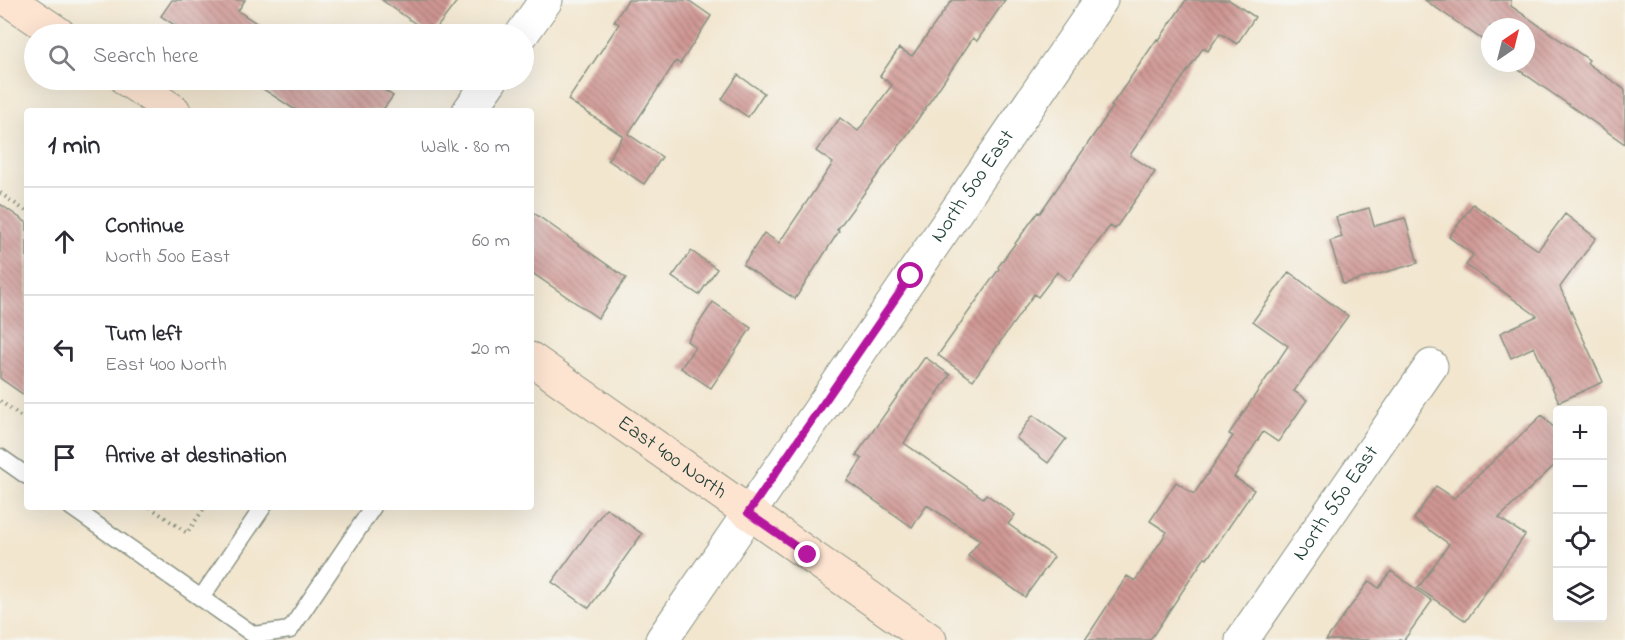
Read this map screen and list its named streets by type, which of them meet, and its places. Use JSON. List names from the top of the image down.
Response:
{
  "streets": {
    "main road": ["East 400 North"],
    "street": ["North 500 East", "North 550 East"]
  },
  "crossings": [
    ["North 500 East", "East 400 North"]
  ],
  "north": "top right",
  "page": {
    "search": "Search here",
    "heading": ["1 min", "Walk · 80 m"],
    "list": [
      ["Continue", "North 500 East", "60 m"],
      ["Turn left", "East 400 North", "20 m"],
      "Arrive at destination"
    ],
    "map_buttons": ["+", "−"]
  }
}
